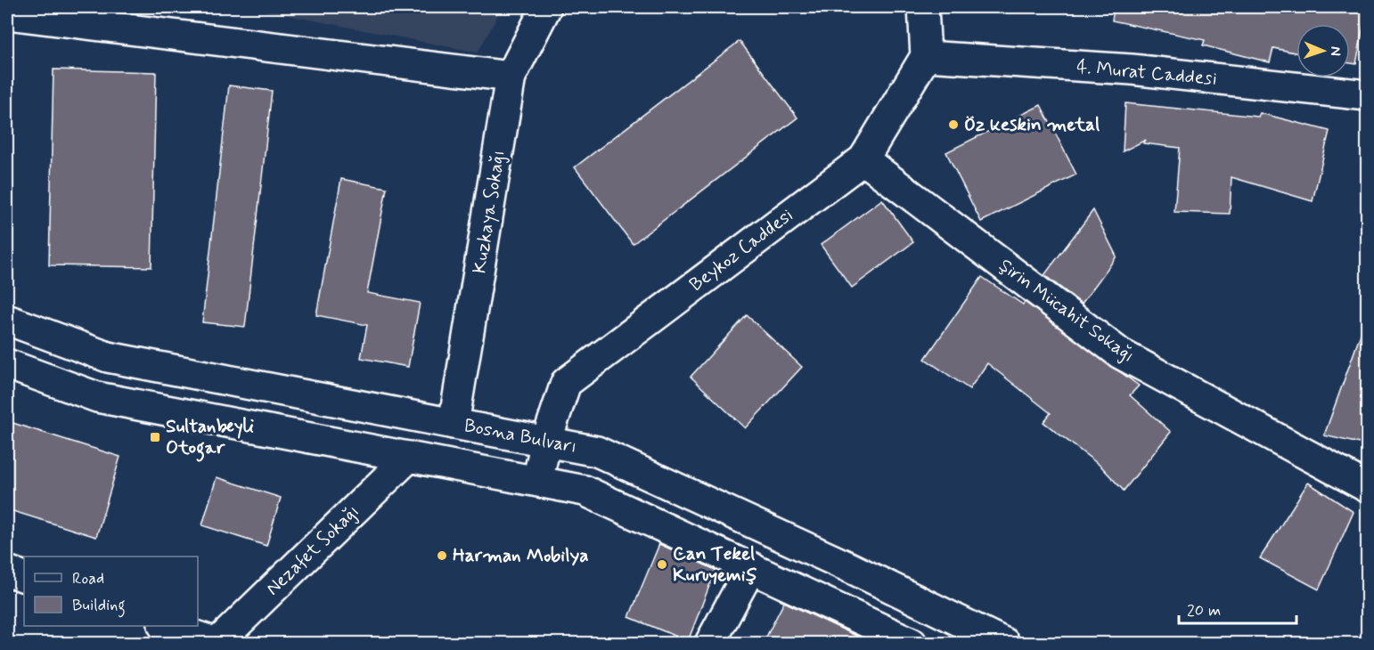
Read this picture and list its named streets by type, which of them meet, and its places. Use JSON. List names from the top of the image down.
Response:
{
  "streets": {
    "street": [
      "4. Murat Caddesi",
      "Kuzkaya Sokağı",
      "Beykoz Caddesi",
      "Şirin Mücahit Sokağı",
      "Bosna Bulvarı",
      "Nezafet Sokağı"
    ]
  },
  "crossings": [
    ["4. Murat Caddesi", "Beykoz Caddesi"],
    ["Kuzkaya Sokağı", "Bosna Bulvarı"],
    ["Beykoz Caddesi", "Şirin Mücahit Sokağı"],
    ["Beykoz Caddesi", "Bosna Bulvarı"]
  ],
  "places": {
    "other": ["Öz keskin metal", "Harman Mobilya", "Can Tekel Kuruyemiş"],
    "transit": ["Sultanbeyli Otogar"]
  },
  "legend": ["Road", "Building"],
  "scale_bar": "20 m",
  "north": "right"
}
